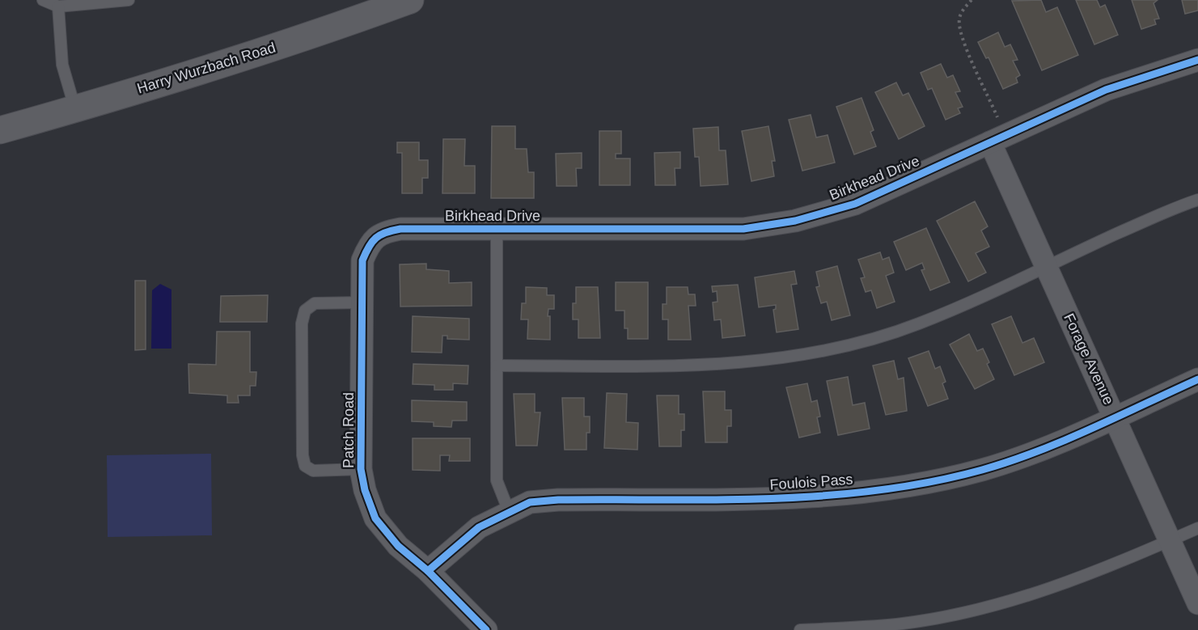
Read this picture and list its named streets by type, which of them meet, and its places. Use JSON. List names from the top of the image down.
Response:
{
  "streets": {
    "main road": ["Harry Wurzbach Road"],
    "street": [
      "Birkhead Drive",
      "Forage Avenue",
      "Patch Road",
      "Foulois Pass"
    ]
  },
  "crossings": [
    ["Birkhead Drive", "Forage Avenue"],
    ["Birkhead Drive", "Patch Road"],
    ["Forage Avenue", "Foulois Pass"],
    ["Patch Road", "Foulois Pass"]
  ]
}
